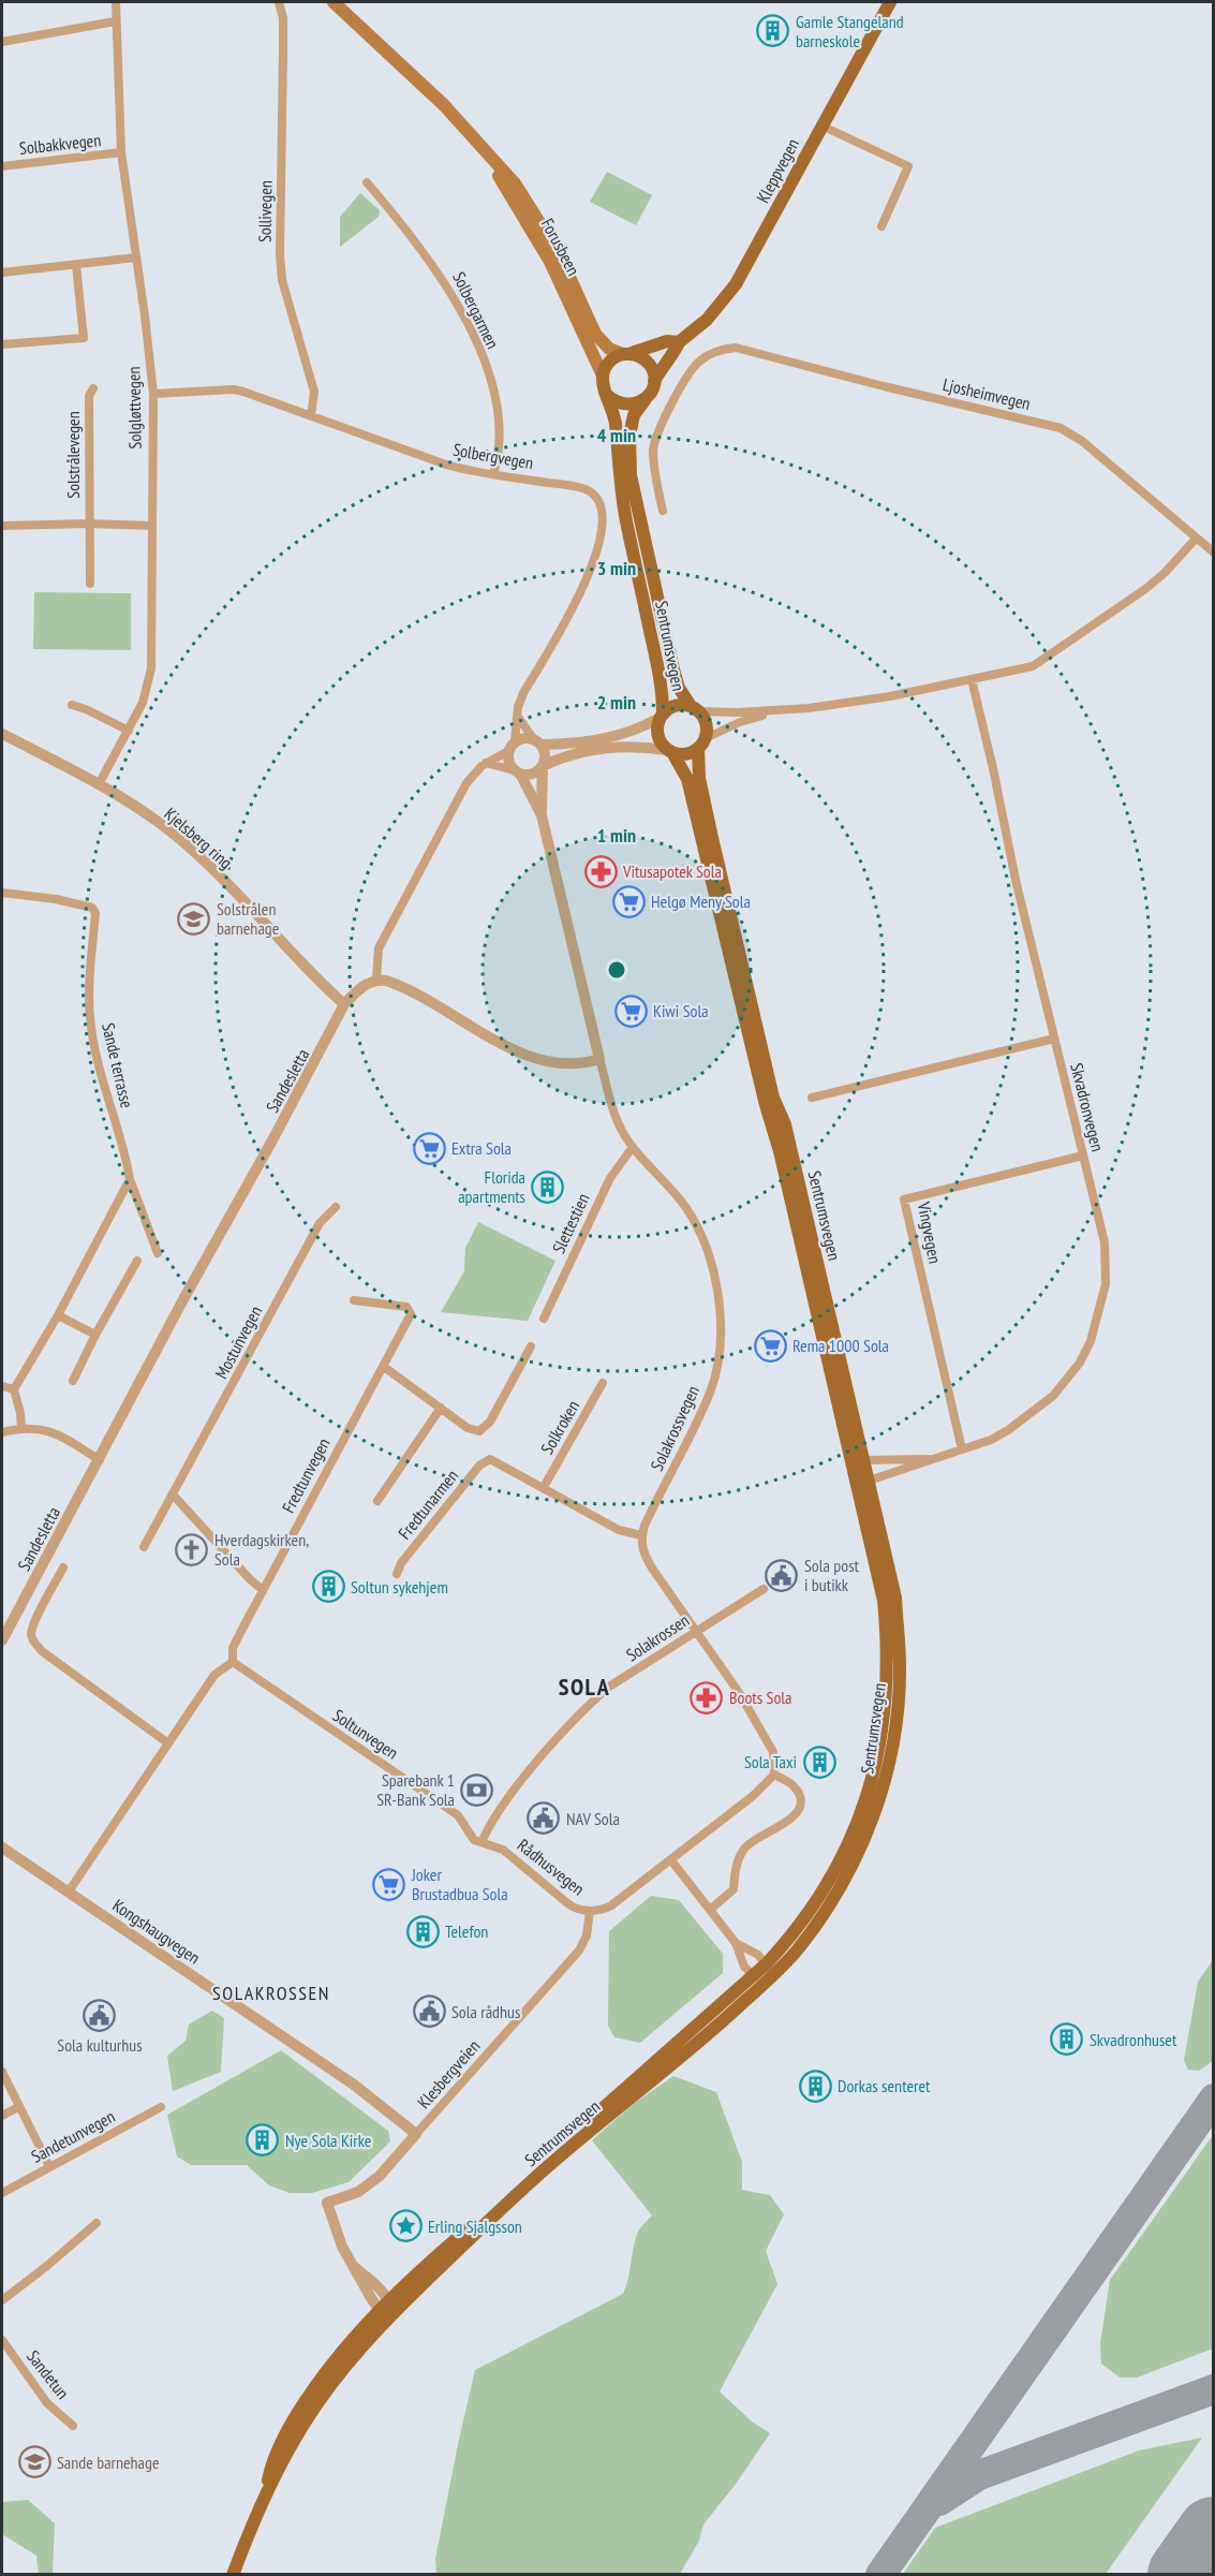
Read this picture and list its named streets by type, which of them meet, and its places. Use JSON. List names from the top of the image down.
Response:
{
  "streets": {
    "main road": ["Kleppvegen", "Forusbeen", "Sentrumsvegen"],
    "street": [
      "Solbakkvegen",
      "Sollivegen",
      "Solbergarmen",
      "Ljosheimvegen",
      "Solgløttvegen",
      "Solstrålevegen",
      "Solbergvegen",
      "Kjelsberg ring",
      "Sande terrasse",
      "Sandesletta",
      "Skvadronvegen",
      "Slettestien",
      "Vingvegen",
      "Mostunvegen",
      "Solkroken",
      "Solakrossvegen",
      "Fredtunvegen",
      "Fredtunarmen",
      "Solakrossen",
      "Soltunvegen",
      "Rådhusvegen",
      "Kongshaugvegen",
      "Klesbergveien",
      "Sandetunvegen",
      "Sandetun"
    ]
  },
  "crossings": [
    ["Solbakkvegen", "Solgløttvegen"],
    ["Kleppvegen", "Forusbeen"],
    ["Kleppvegen", "Sentrumsvegen"],
    ["Sollivegen", "Solbergvegen"],
    ["Forusbeen", "Sentrumsvegen"],
    ["Solbergarmen", "Solbergvegen"],
    ["Solgløttvegen", "Solstrålevegen"],
    ["Solgløttvegen", "Solbergvegen"],
    ["Solgløttvegen", "Kjelsberg ring"],
    ["Sentrumsvegen", "Skvadronvegen"],
    ["Sentrumsvegen", "Klesbergveien"],
    ["Kjelsberg ring", "Sandesletta"],
    ["Skvadronvegen", "Vingvegen"],
    ["Slettestien", "Solakrossvegen"],
    ["Solkroken", "Fredtunarmen"],
    ["Fredtunvegen", "Soltunvegen"],
    ["Solakrossen", "Soltunvegen"],
    ["Solakrossen", "Rådhusvegen"],
    ["Soltunvegen", "Rådhusvegen"],
    ["Rådhusvegen", "Klesbergveien"],
    ["Kongshaugvegen", "Klesbergveien"]
  ],
  "districts": ["SOLA", "SOLAKROSSEN"],
  "places": {
    "building": [
      "Gamle Stangeland barneskole",
      "Florida apartments",
      "Soltun sykehjem",
      "Sola Taxi",
      "Telefon",
      "Skvadronhuset",
      "Dorkas senteret",
      "Nye Sola Kirke"
    ],
    "pharmacy": ["Vitusapotek Sola", "Boots Sola"],
    "supermarket": [
      "Helgø Meny Sola",
      "Kiwi Sola",
      "Extra Sola",
      "Rema 1000 Sola",
      "Joker Brustadbua Sola"
    ],
    "school or university": ["Solstrålen barnehage", "Sande barnehage"],
    "church": ["Hverdagskirken, Sola"],
    "public building": [
      "Sola post i butikk",
      "NAV Sola",
      "Sola rådhus",
      "Sola kulturhus"
    ],
    "bank": ["Sparebank 1 SR-Bank Sola"],
    "place": ["Erling Sjalgsson"]
  },
  "rings": [
    "4 min",
    "3 min",
    "2 min",
    "1 min"
  ]
}
